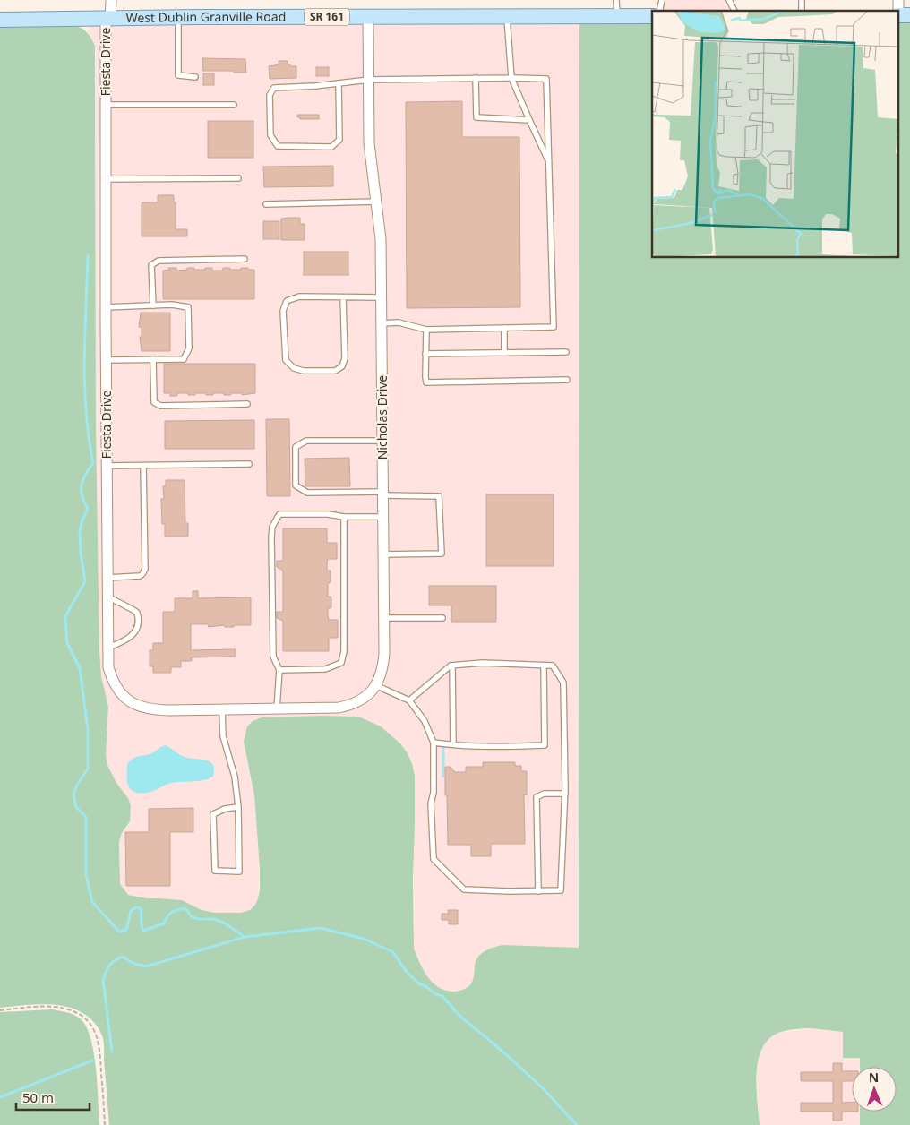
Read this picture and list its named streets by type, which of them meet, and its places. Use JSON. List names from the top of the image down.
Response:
{
  "streets": {
    "main road": ["SR 161", "West Dublin Granville Road"],
    "street": ["Fiesta Drive", "Nicholas Drive"]
  },
  "crossings": [
    ["West Dublin Granville Road", "Fiesta Drive"],
    ["West Dublin Granville Road", "Nicholas Drive"],
    ["Fiesta Drive", "Nicholas Drive"]
  ],
  "scale_bar": "50 m",
  "north": "top"
}
